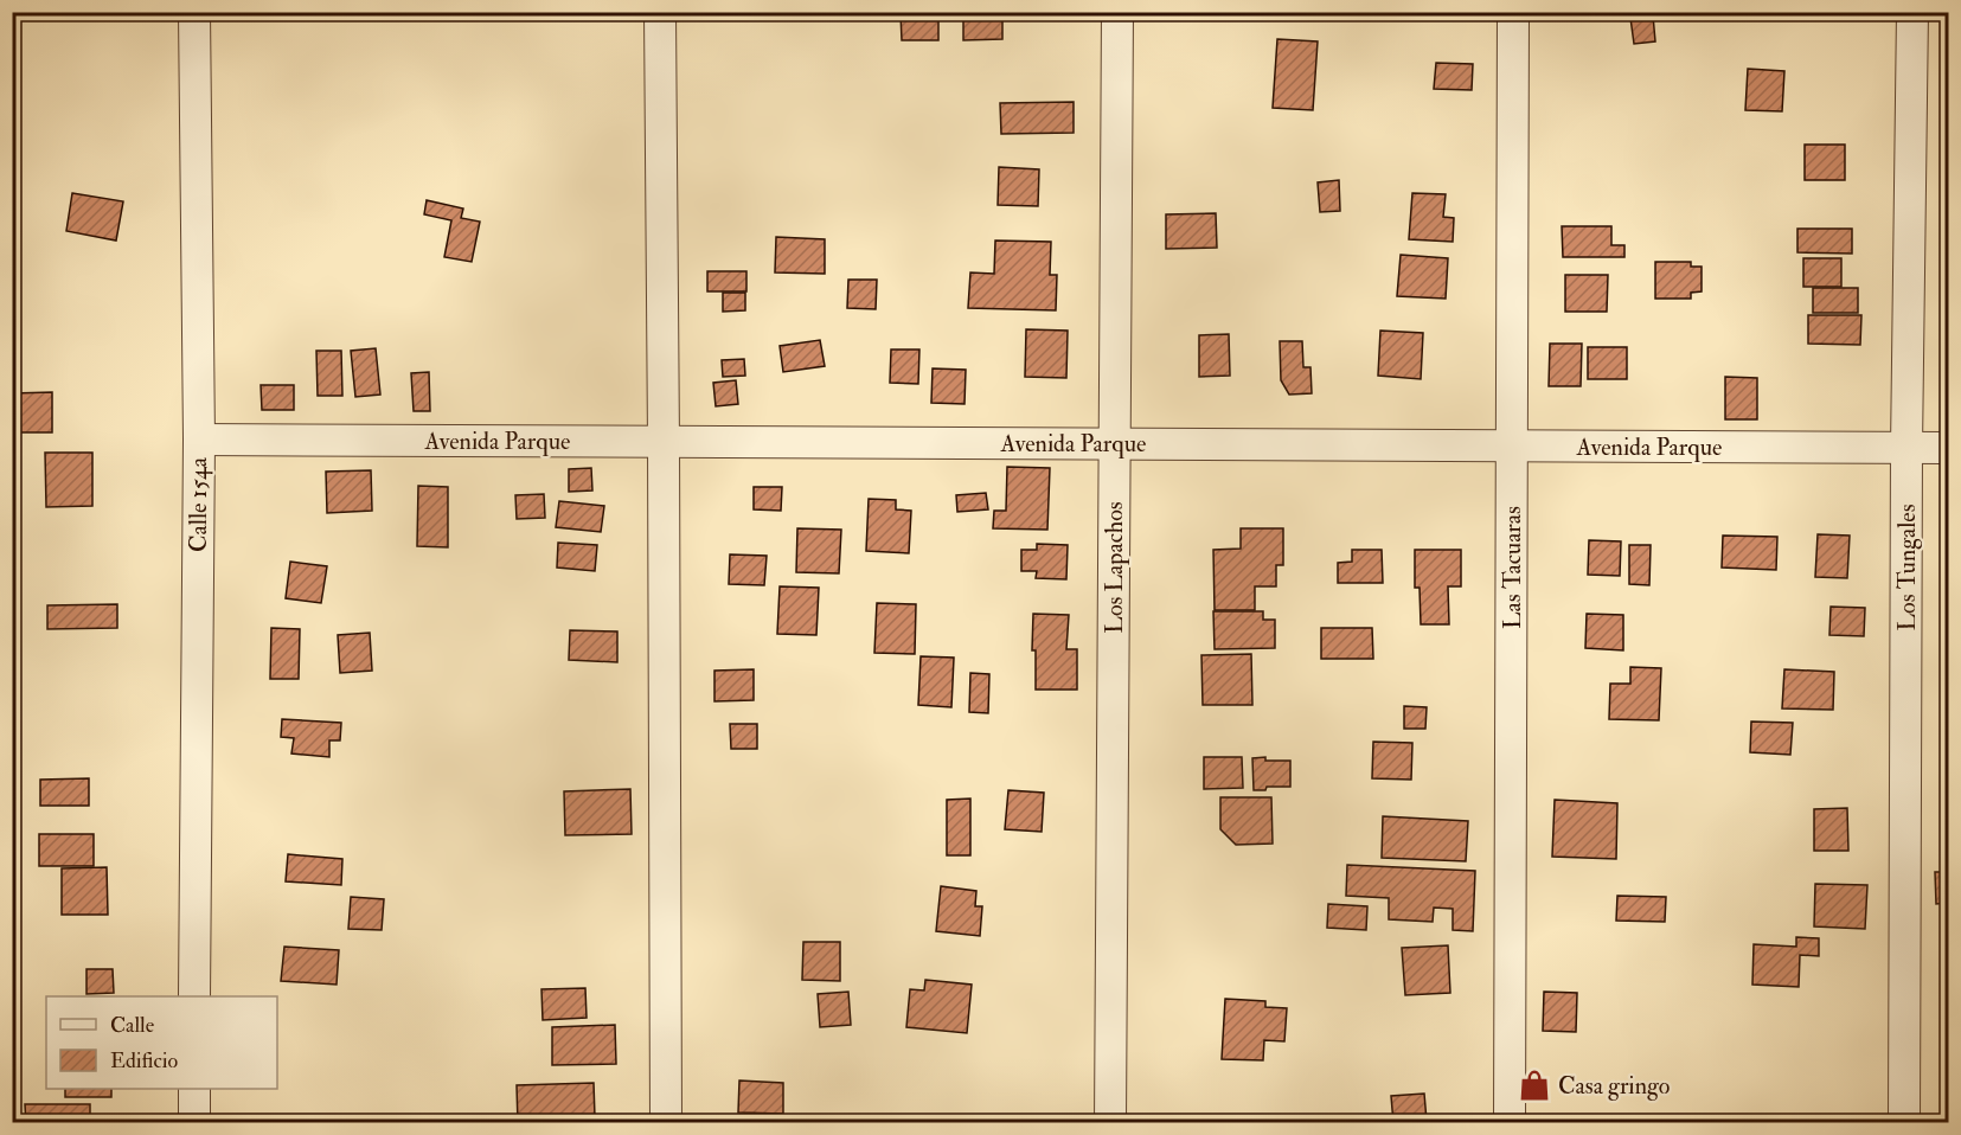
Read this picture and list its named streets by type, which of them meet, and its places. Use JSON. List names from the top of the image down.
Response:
{
  "streets": {
    "street": [
      "Avenida Parque",
      "Calle 154a",
      "Los Lapachos",
      "Las Tacuaras",
      "Los Tungales"
    ]
  },
  "crossings": [
    ["Avenida Parque", "Calle 154a"],
    ["Avenida Parque", "Los Lapachos"],
    ["Avenida Parque", "Las Tacuaras"],
    ["Avenida Parque", "Los Tungales"]
  ],
  "places": {
    "shop": ["Casa gringo"]
  },
  "legend": ["Calle", "Edificio"]
}
